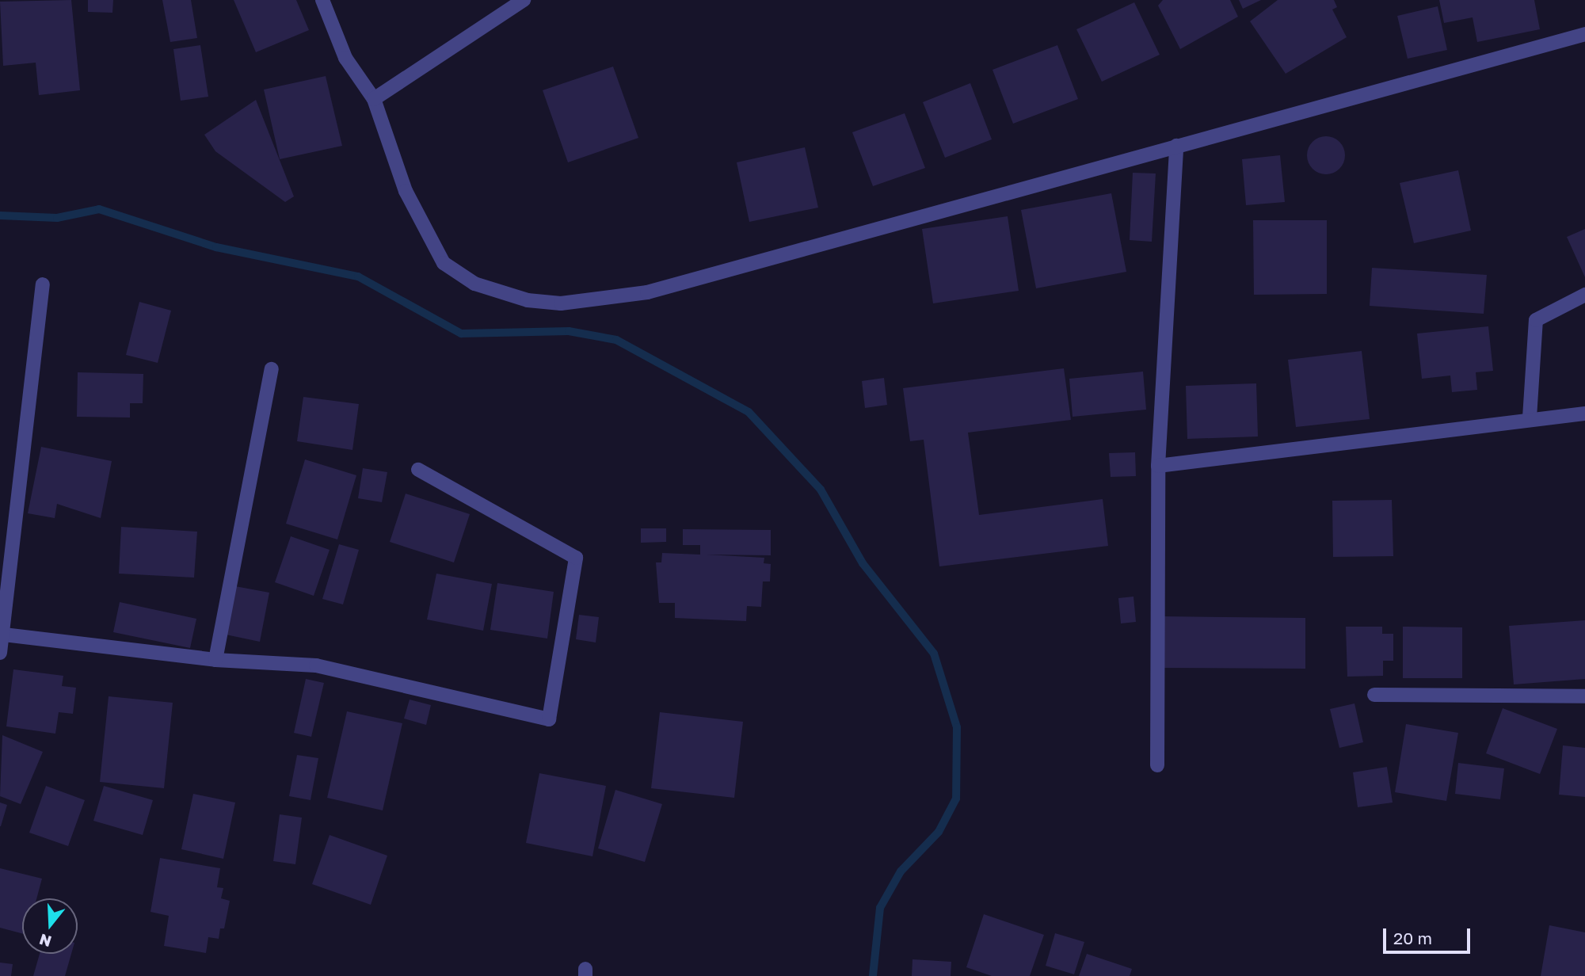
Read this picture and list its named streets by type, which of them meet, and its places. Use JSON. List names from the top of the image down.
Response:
{
  "scale_bar": "20 m",
  "north": "bottom"
}
